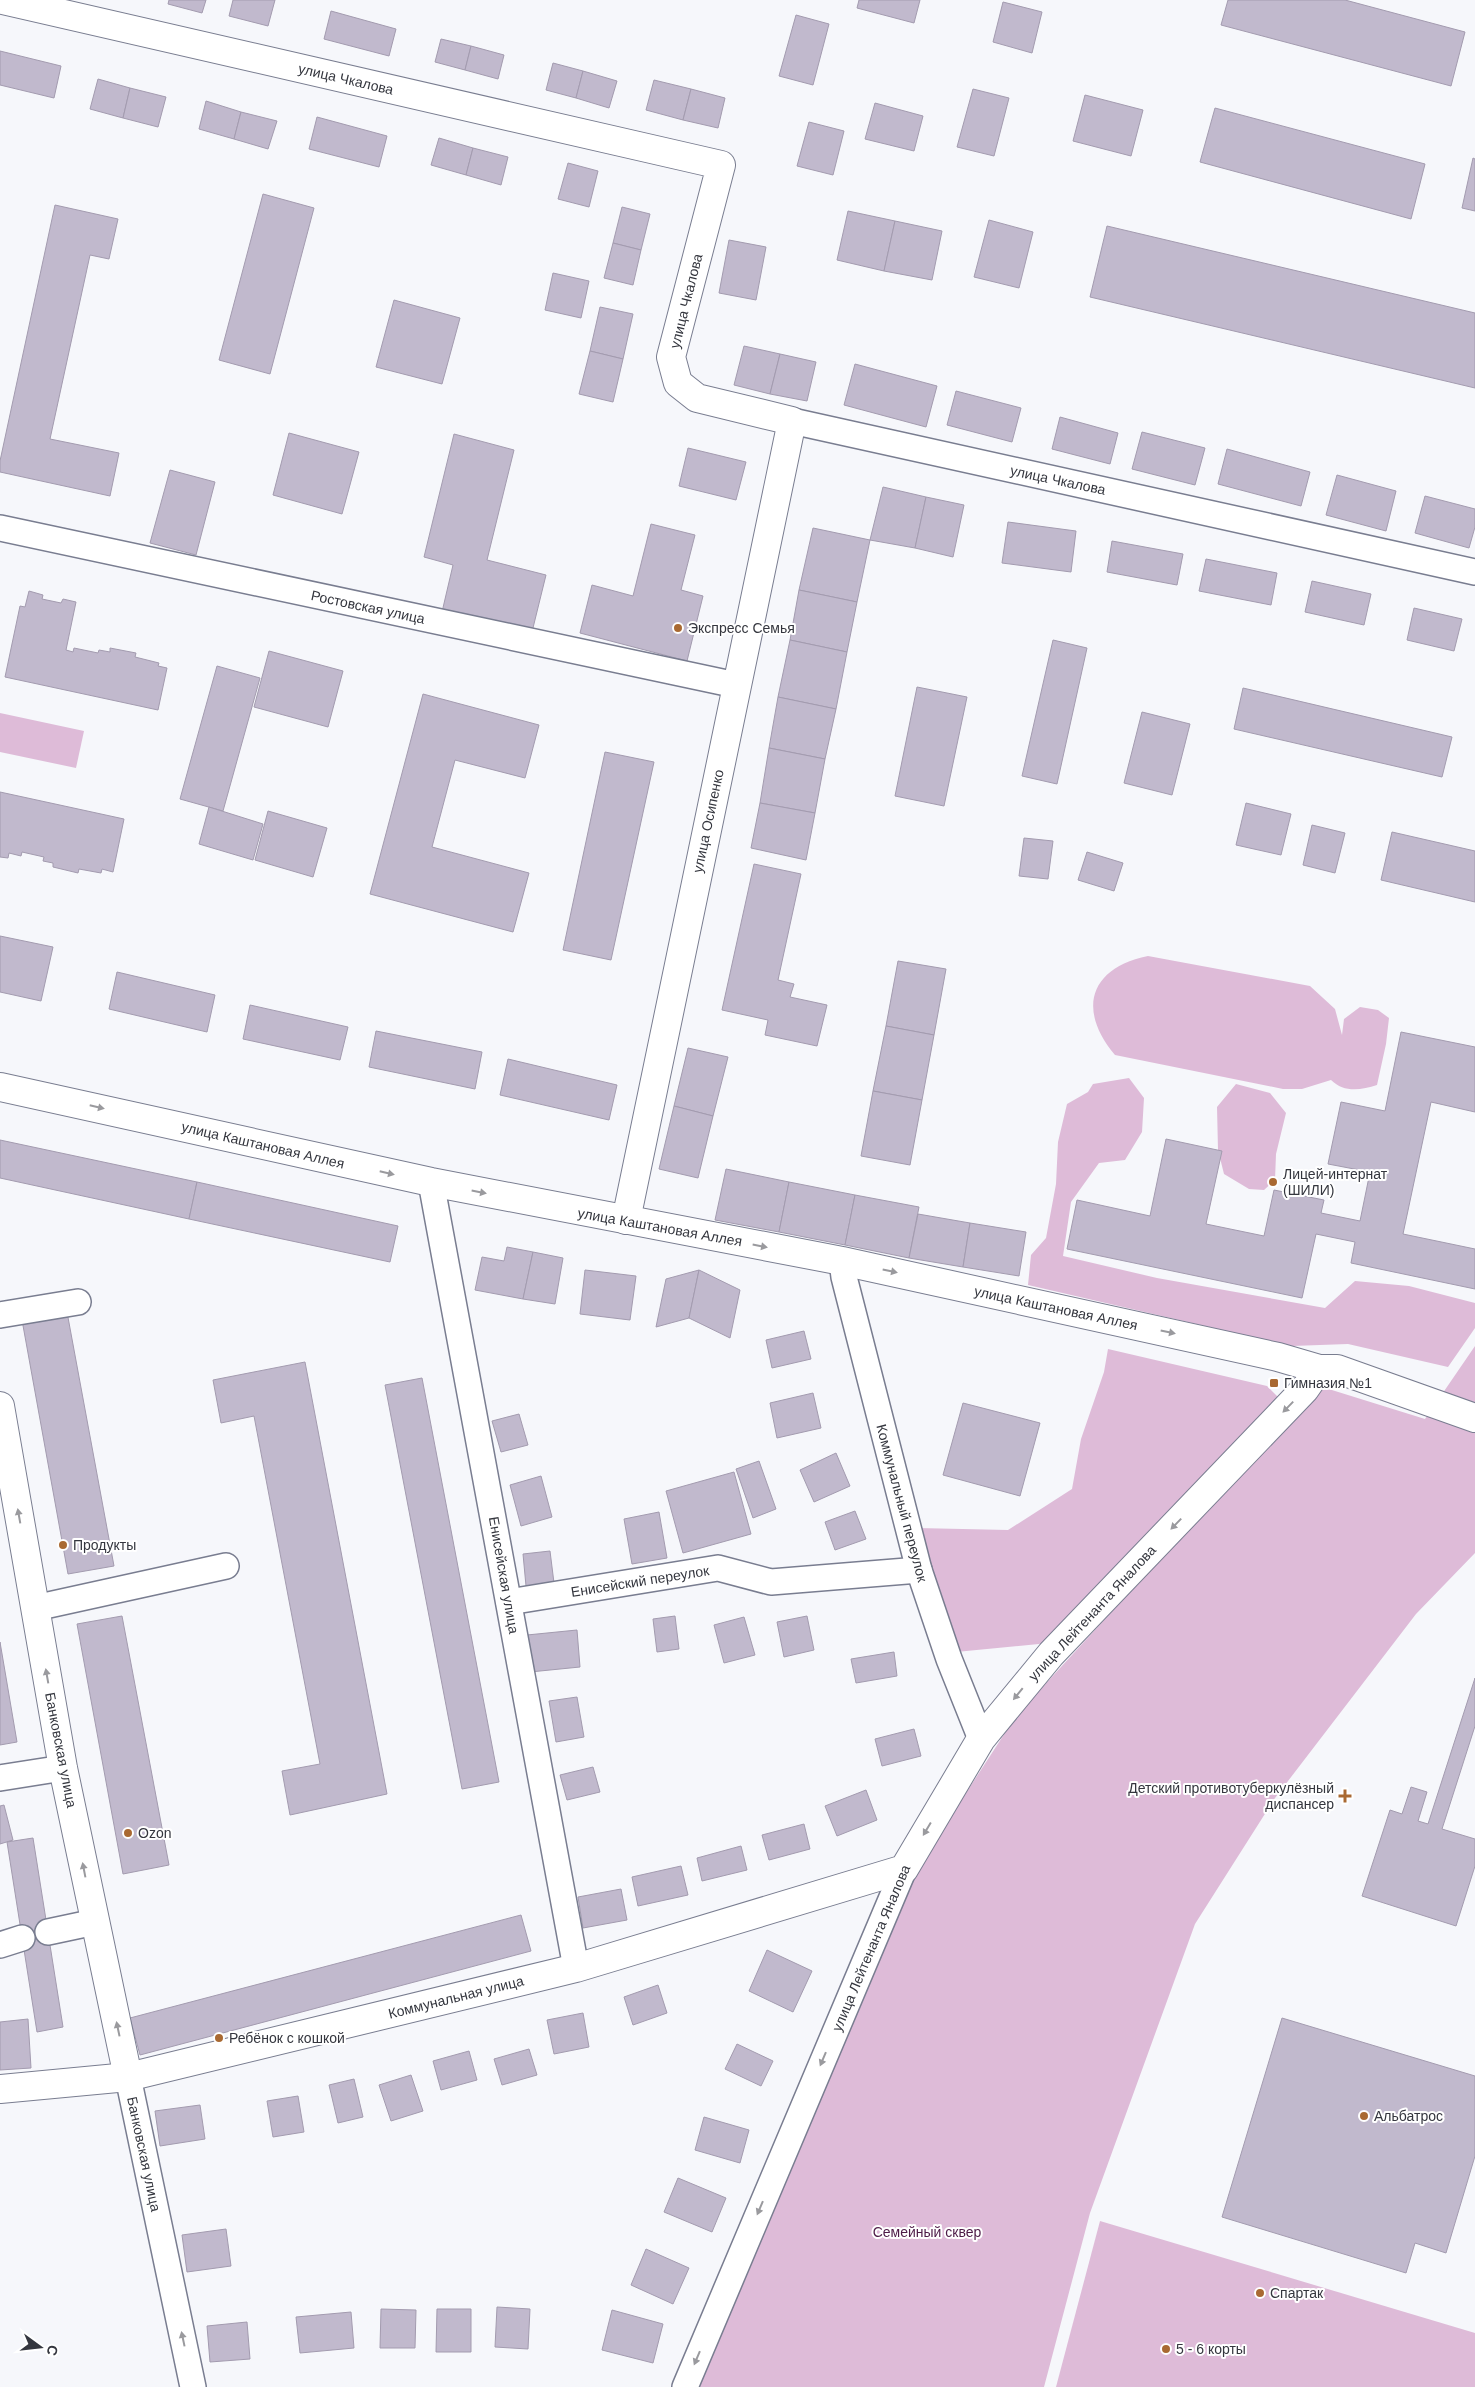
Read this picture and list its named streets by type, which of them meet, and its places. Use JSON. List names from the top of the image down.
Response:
{
  "streets": {
    "street": [
      "улица Чкалова",
      "Ростовская улица",
      "улица Осипенко",
      "улица Каштановая Аллея",
      "Коммунальный переулок",
      "Енисейская улица",
      "Енисейский переулок",
      "улица Лейтенанта Яналова",
      "Банковская улица",
      "Коммунальная улица"
    ]
  },
  "crossings": [
    ["улица Чкалова", "улица Осипенко"],
    ["Ростовская улица", "улица Осипенко"],
    ["улица Осипенко", "улица Каштановая Аллея"],
    ["улица Каштановая Аллея", "Коммунальный переулок"],
    ["улица Каштановая Аллея", "Енисейская улица"],
    ["улица Каштановая Аллея", "улица Лейтенанта Яналова"],
    ["Коммунальный переулок", "Енисейский переулок"],
    ["Коммунальный переулок", "улица Лейтенанта Яналова"],
    ["Енисейская улица", "Енисейский переулок"],
    ["Енисейская улица", "Коммунальная улица"],
    ["улица Лейтенанта Яналова", "Коммунальная улица"],
    ["Банковская улица", "Коммунальная улица"]
  ],
  "one_way": ["улица Каштановая Аллея", "улица Лейтенанта Яналова", "Банковская улица"],
  "parks": ["Семейный сквер"],
  "places": {
    "other": [
      "Экспресс Семья",
      "Лицей-интернат (ШИЛИ)",
      "Продукты",
      "Ozon",
      "Ребёнок с кошкой",
      "Альбатрос",
      "Спартак",
      "5 - 6 корты"
    ],
    "transit": ["Гимназия №1"],
    "health": ["Детский противотуберкулёзный диспансер"]
  },
  "north": "right"
}
